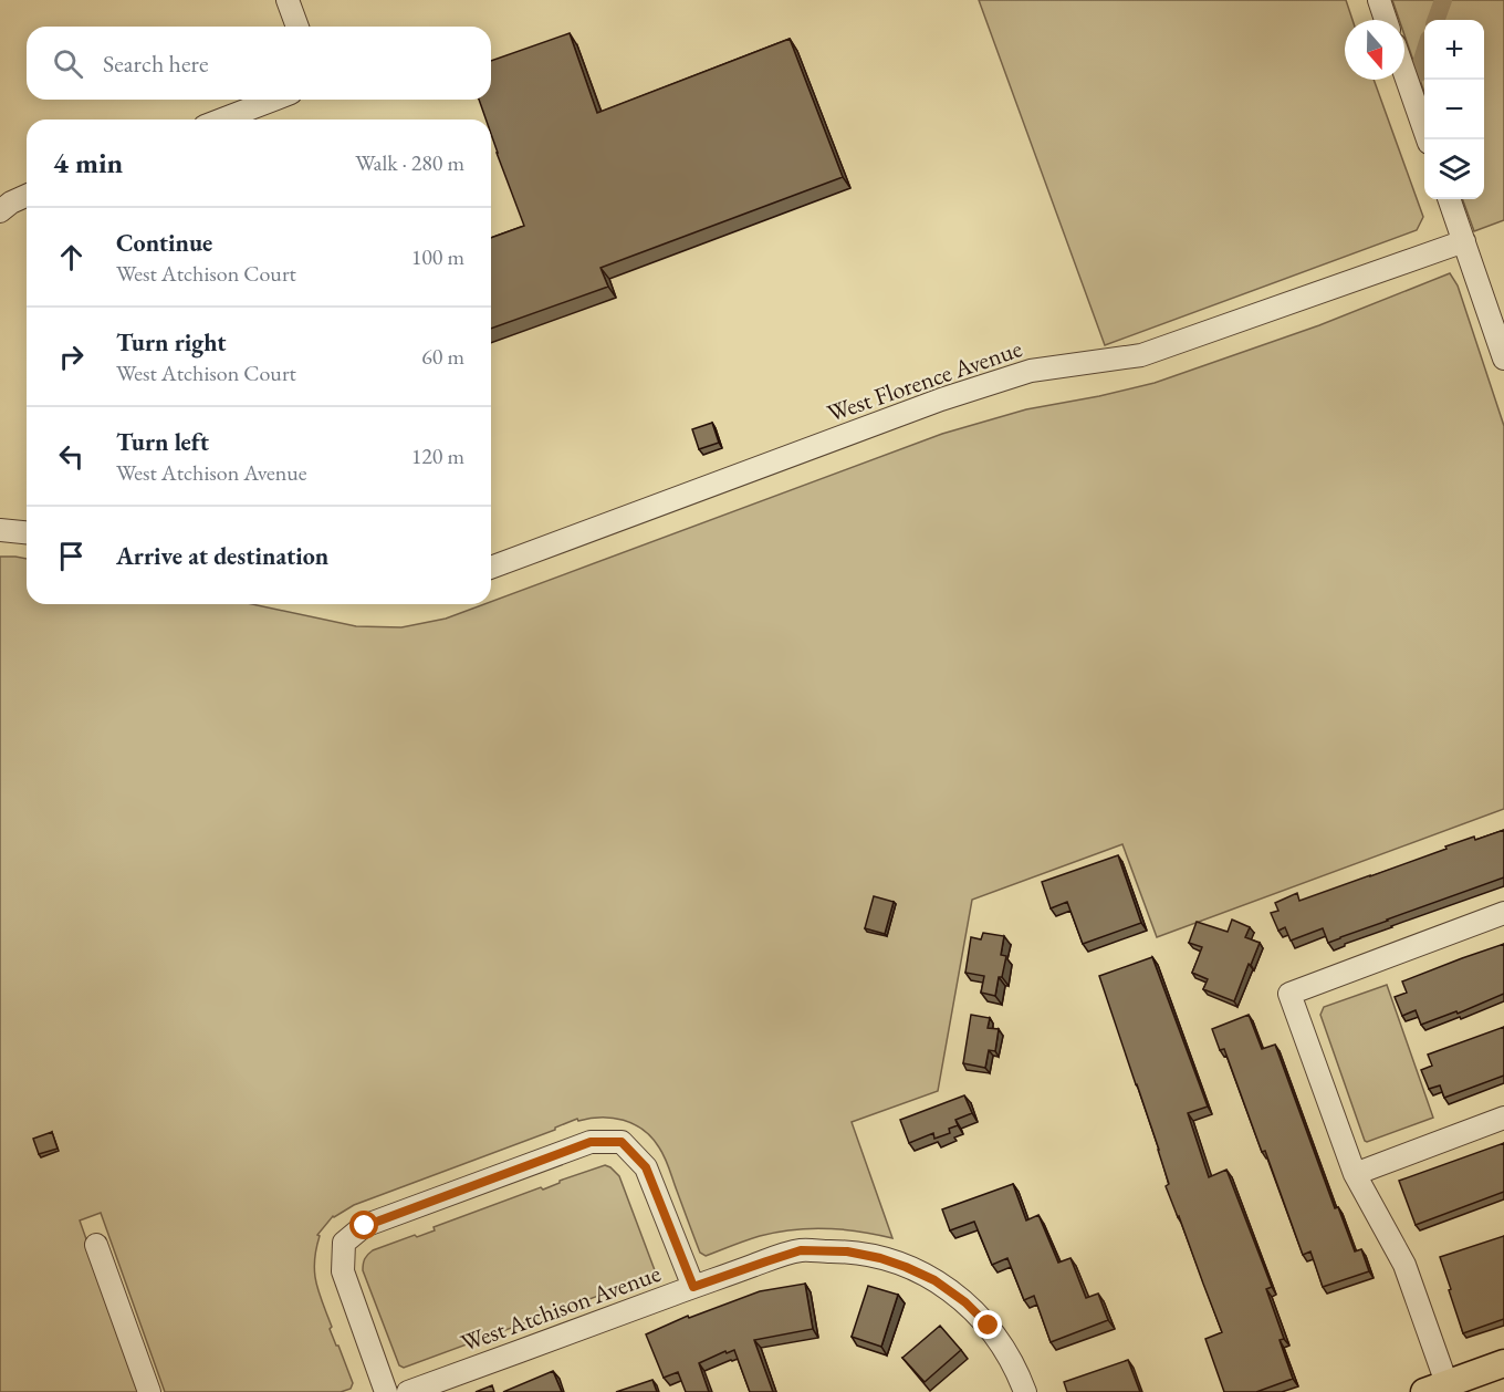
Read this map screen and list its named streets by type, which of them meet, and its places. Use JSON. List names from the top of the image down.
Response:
{
  "streets": {
    "street": ["West Florence Avenue", "West Atchison Avenue"]
  },
  "north": "bottom",
  "page": {
    "map_buttons": ["+", "−"],
    "search": "Search here",
    "heading": ["4 min", "Walk · 280 m"],
    "list": [
      ["Continue", "West Atchison Court", "100 m"],
      ["Turn right", "West Atchison Court", "60 m"],
      ["Turn left", "West Atchison Avenue", "120 m"],
      "Arrive at destination"
    ]
  }
}
